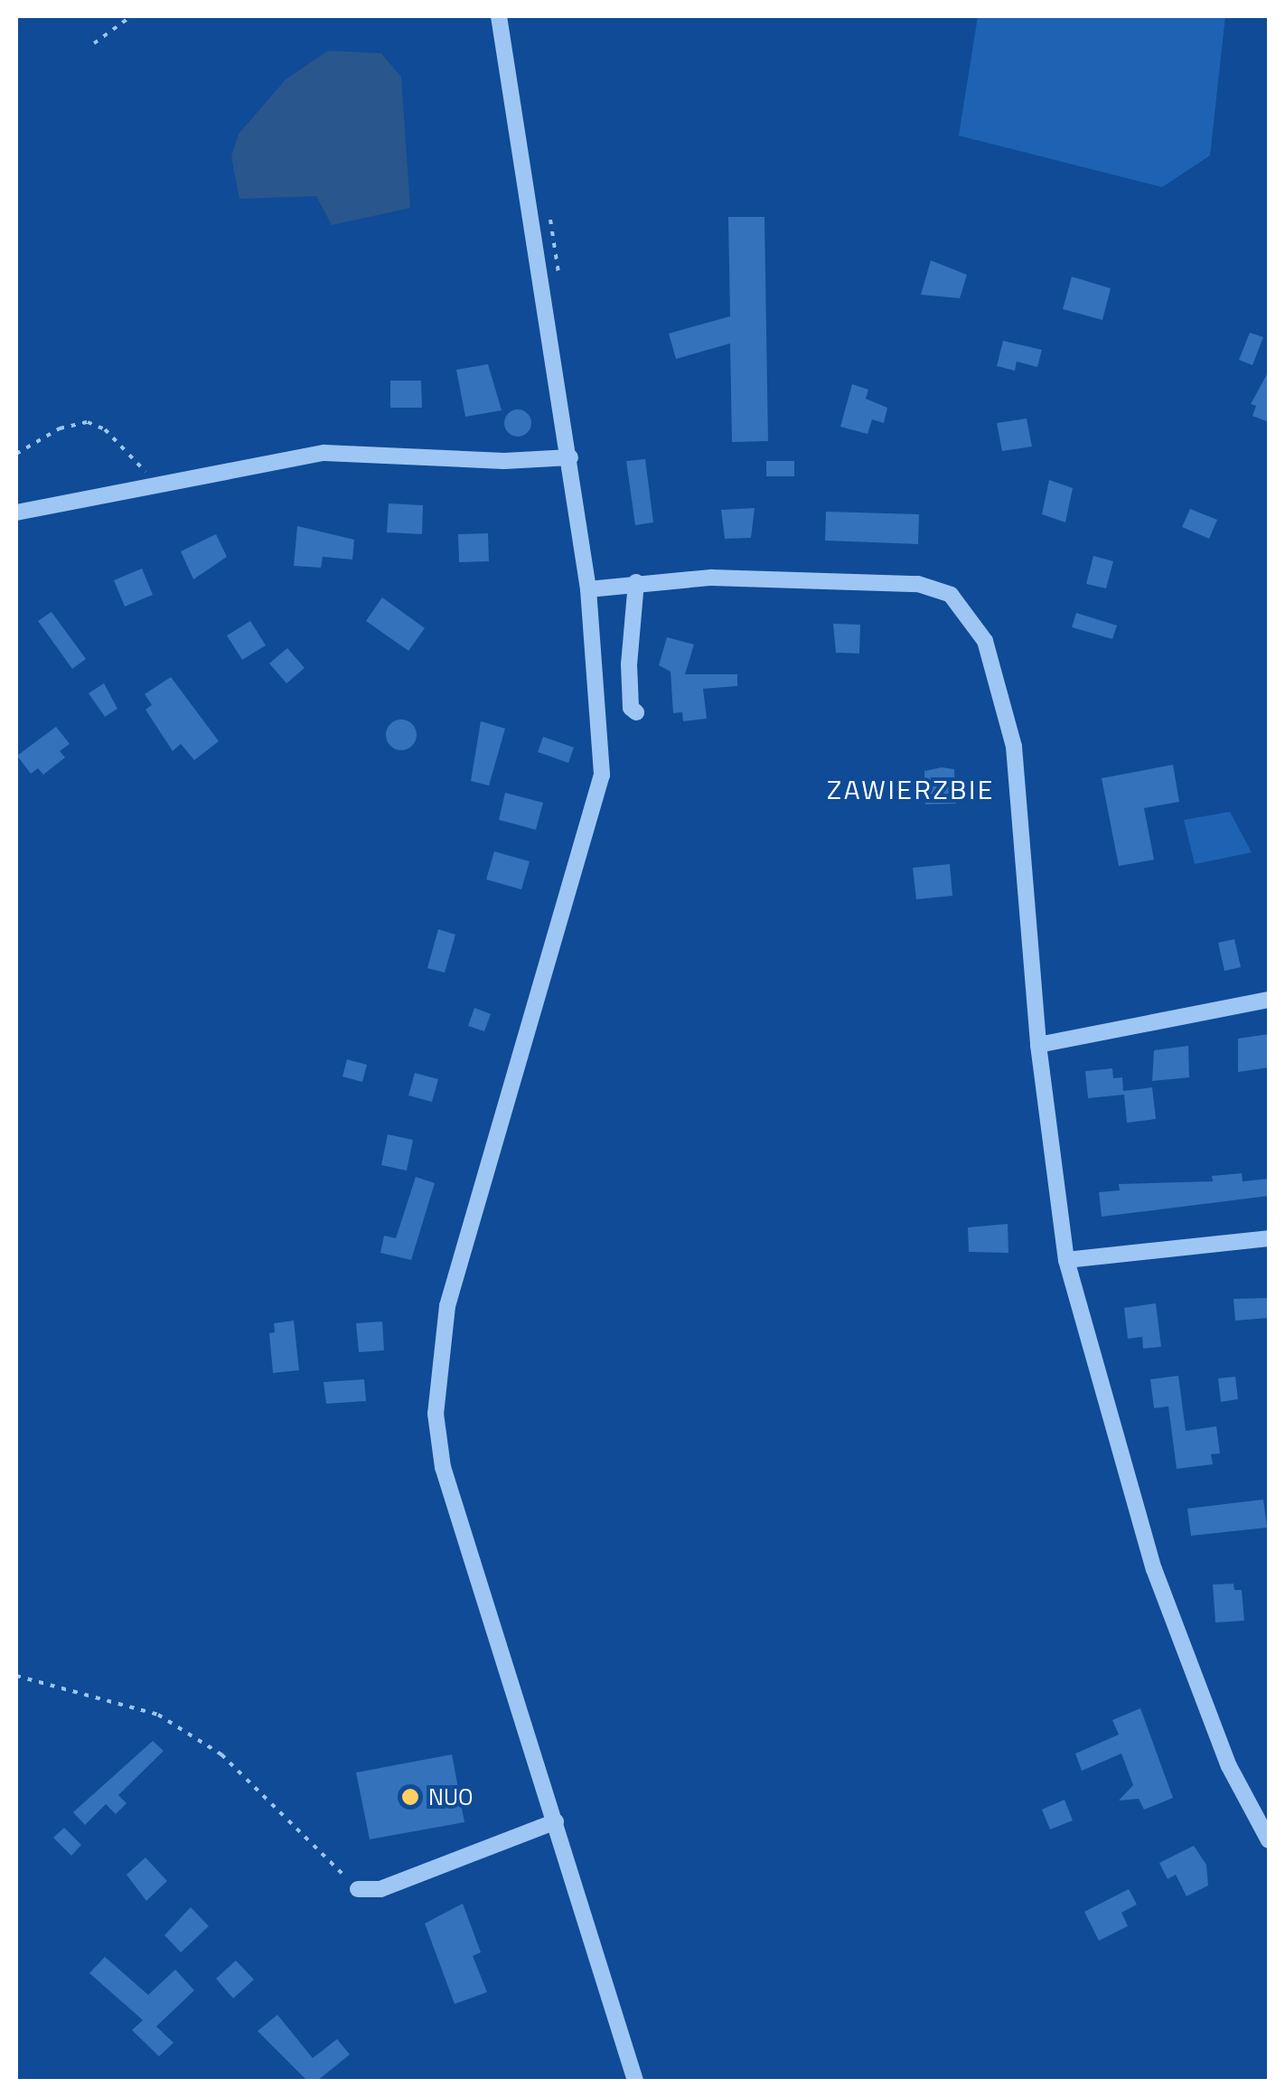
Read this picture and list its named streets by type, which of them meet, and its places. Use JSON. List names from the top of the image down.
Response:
{
  "districts": ["ZAWIERZBIE"],
  "places": ["NUO"]
}
